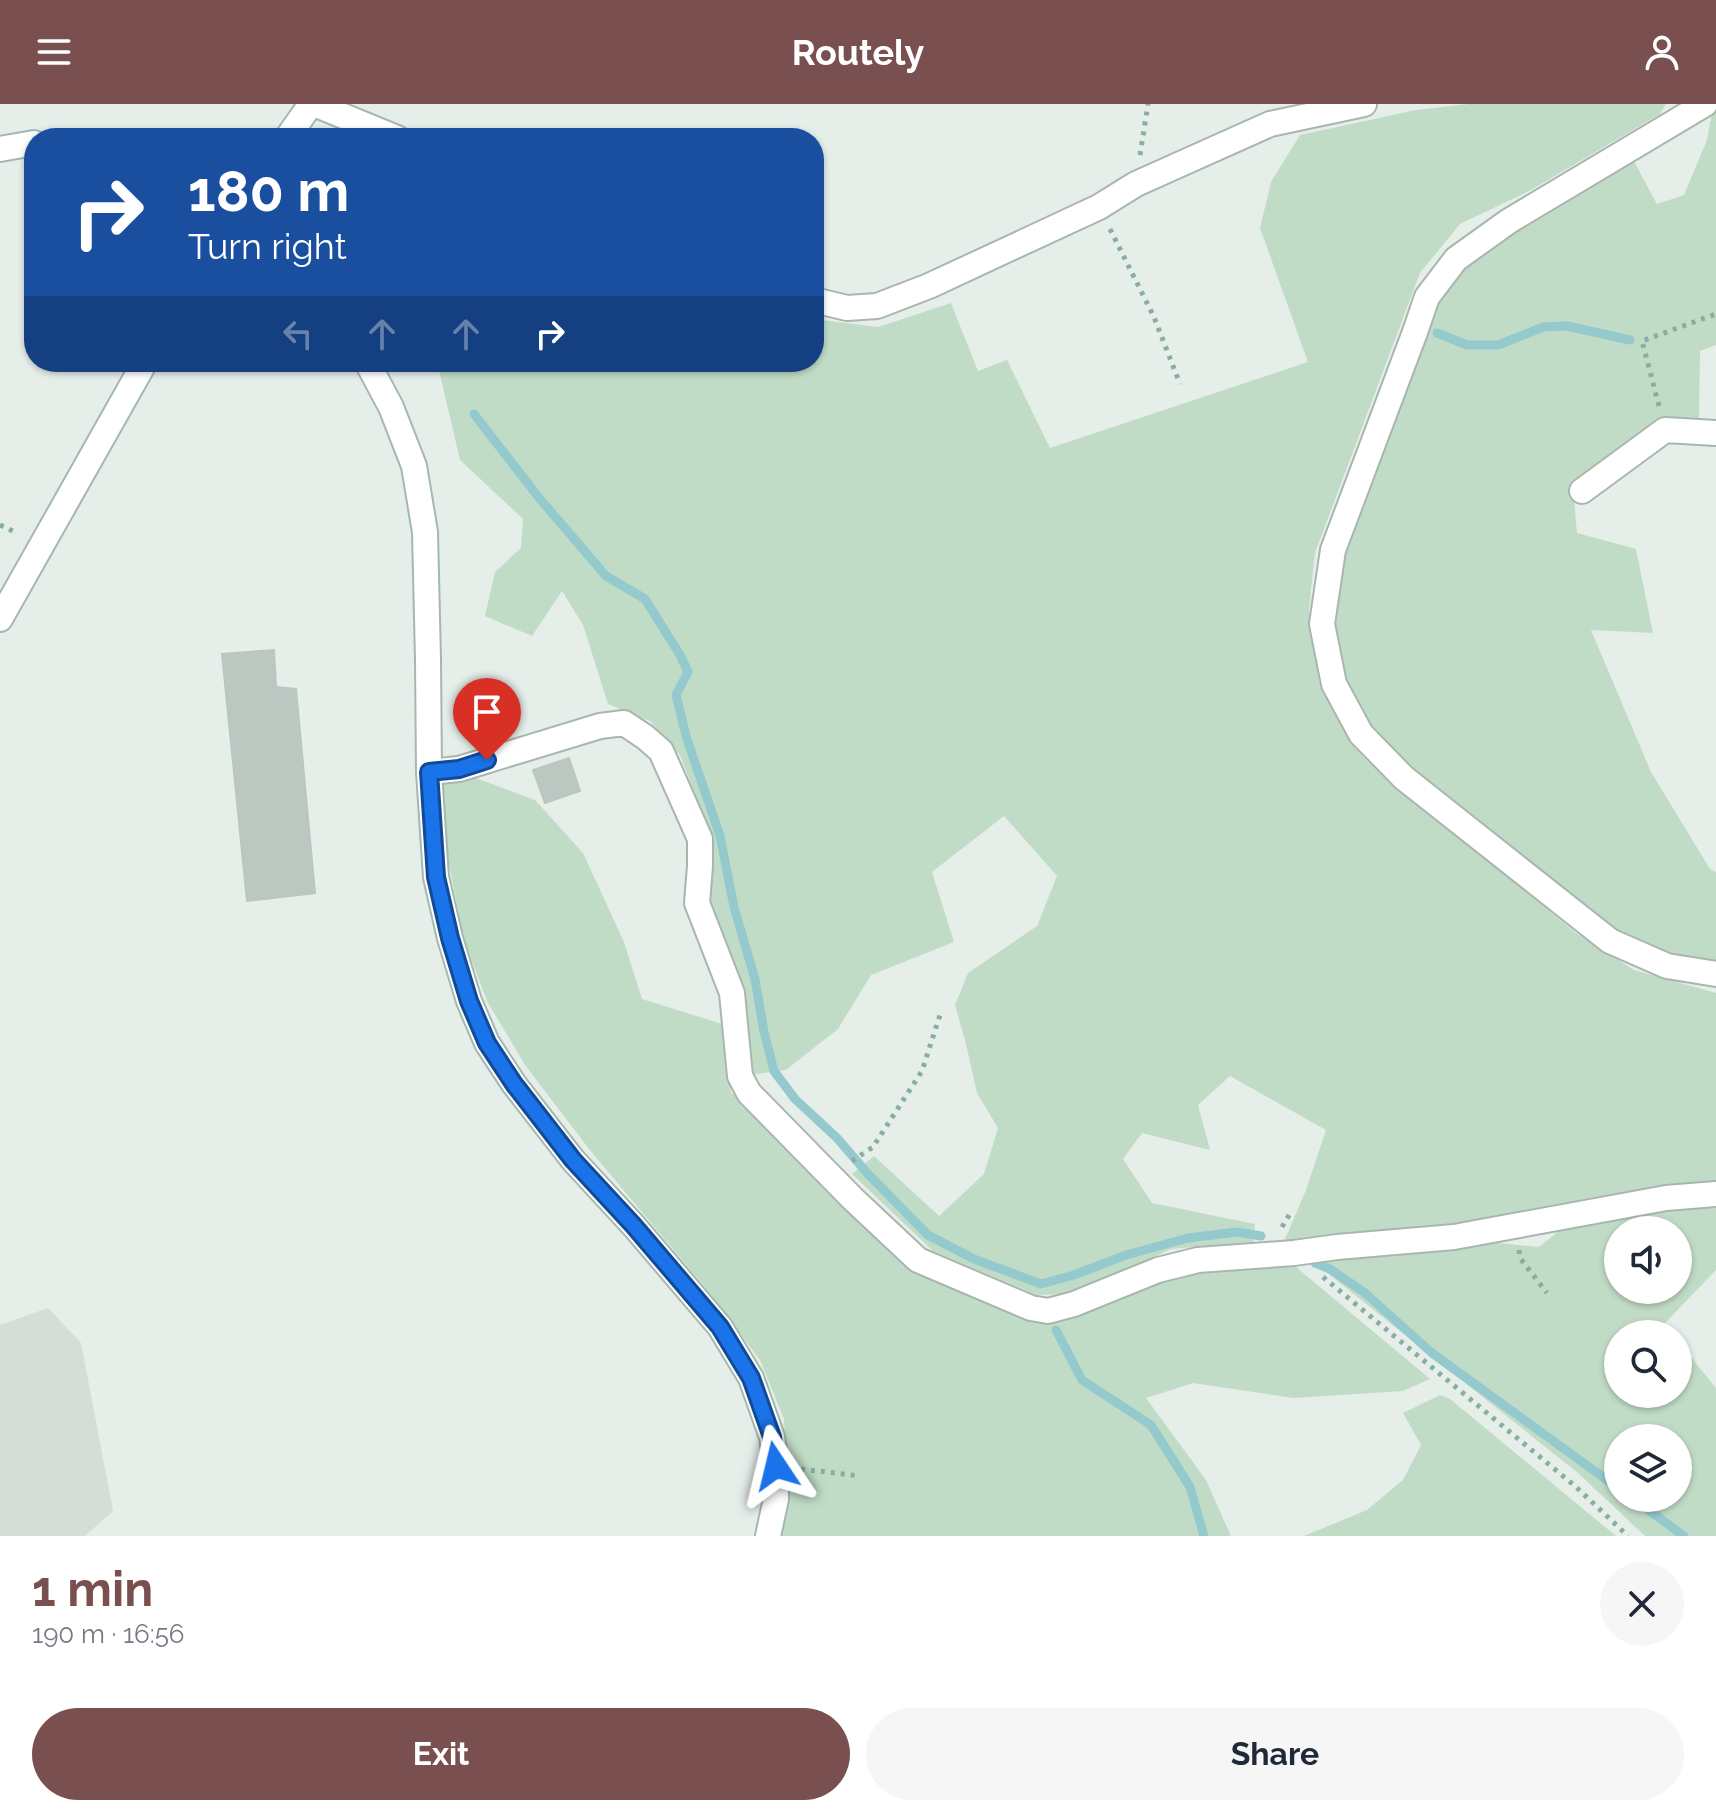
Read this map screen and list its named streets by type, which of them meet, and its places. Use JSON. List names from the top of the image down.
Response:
{
  "page": {
    "header": "Routely",
    "turn": ["180 m", "Turn right"],
    "heading": ["1 min", "190 m · 16:56"],
    "buttons": ["Exit", "Share"]
  }
}
